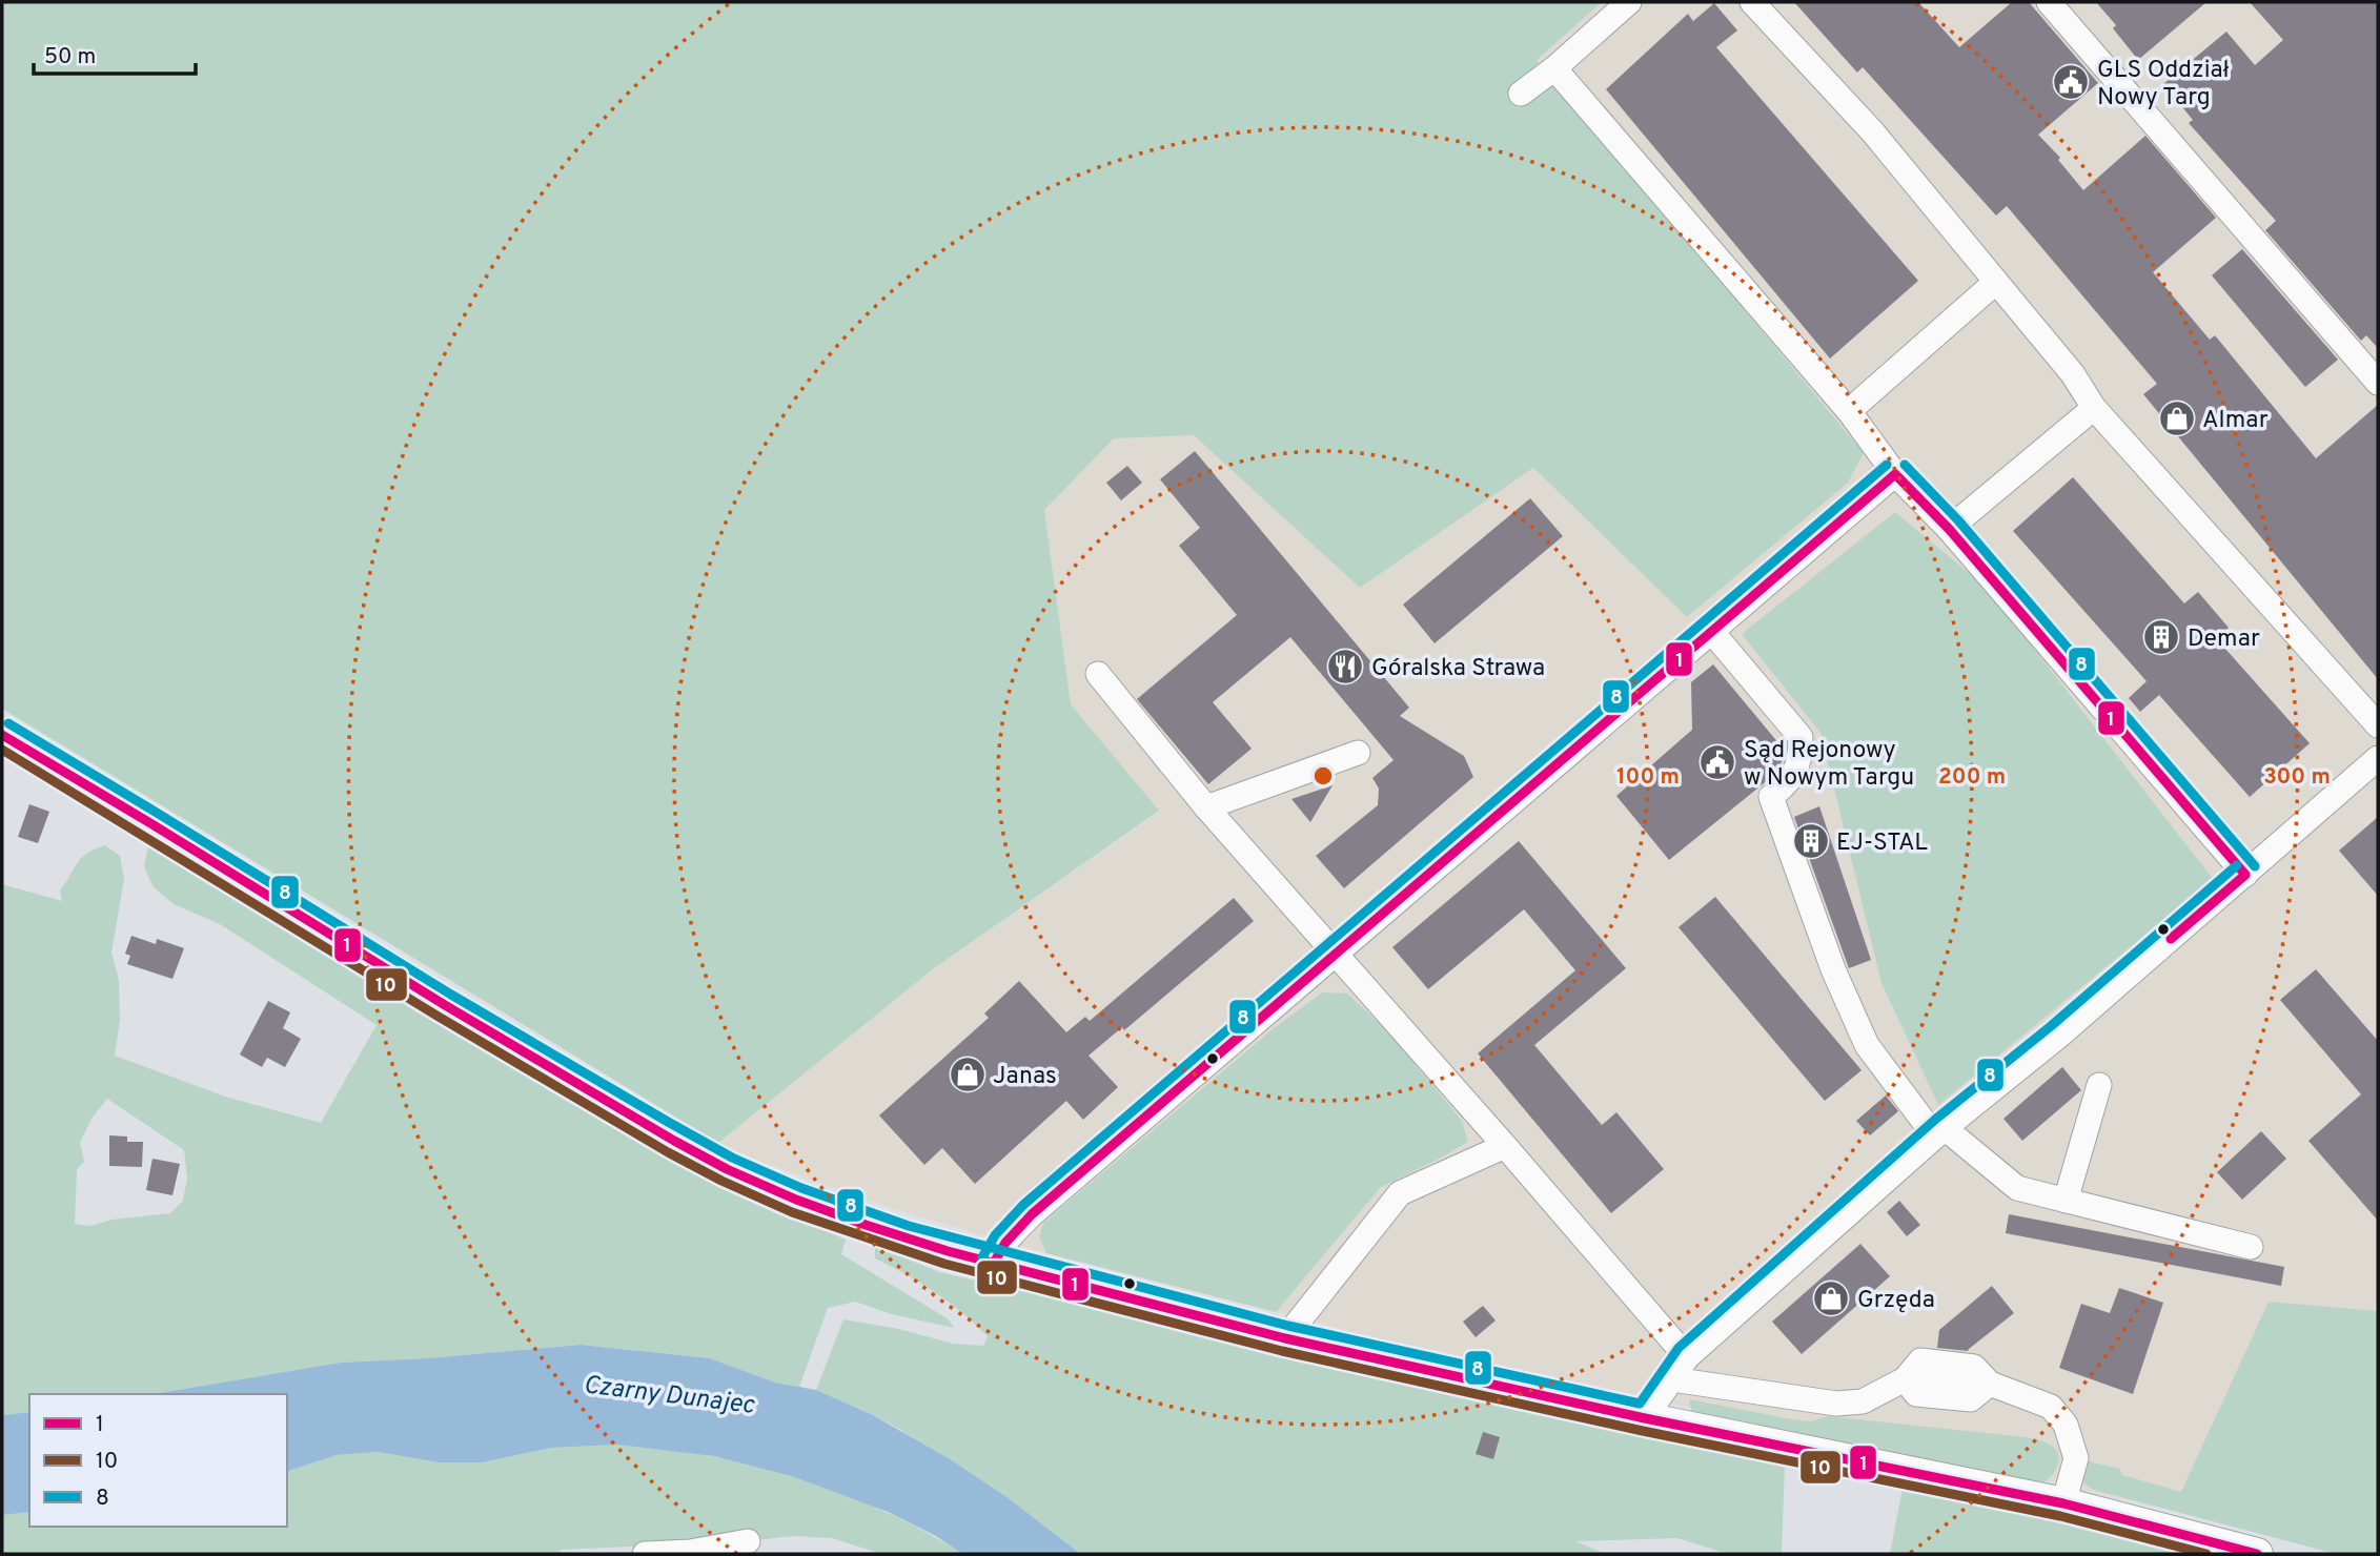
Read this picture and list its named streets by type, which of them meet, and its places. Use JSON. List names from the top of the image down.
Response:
{
  "water": ["Czarny Dunajec"],
  "places": {
    "public building": ["GLS Oddział Nowy Targ", "Sąd Rejonowy w Nowym Targu"],
    "shop": ["Almar", "Janas", "Grzęda"],
    "building": ["Demar", "EJ-STAL"],
    "restaurant": ["Góralska Strawa"]
  },
  "lines": ["transit line 8", "transit line 1", "transit line 10"],
  "legend": ["1", "10", "8"],
  "scale_bar": "50 m",
  "rings": ["100 m", "200 m", "300 m"]
}
